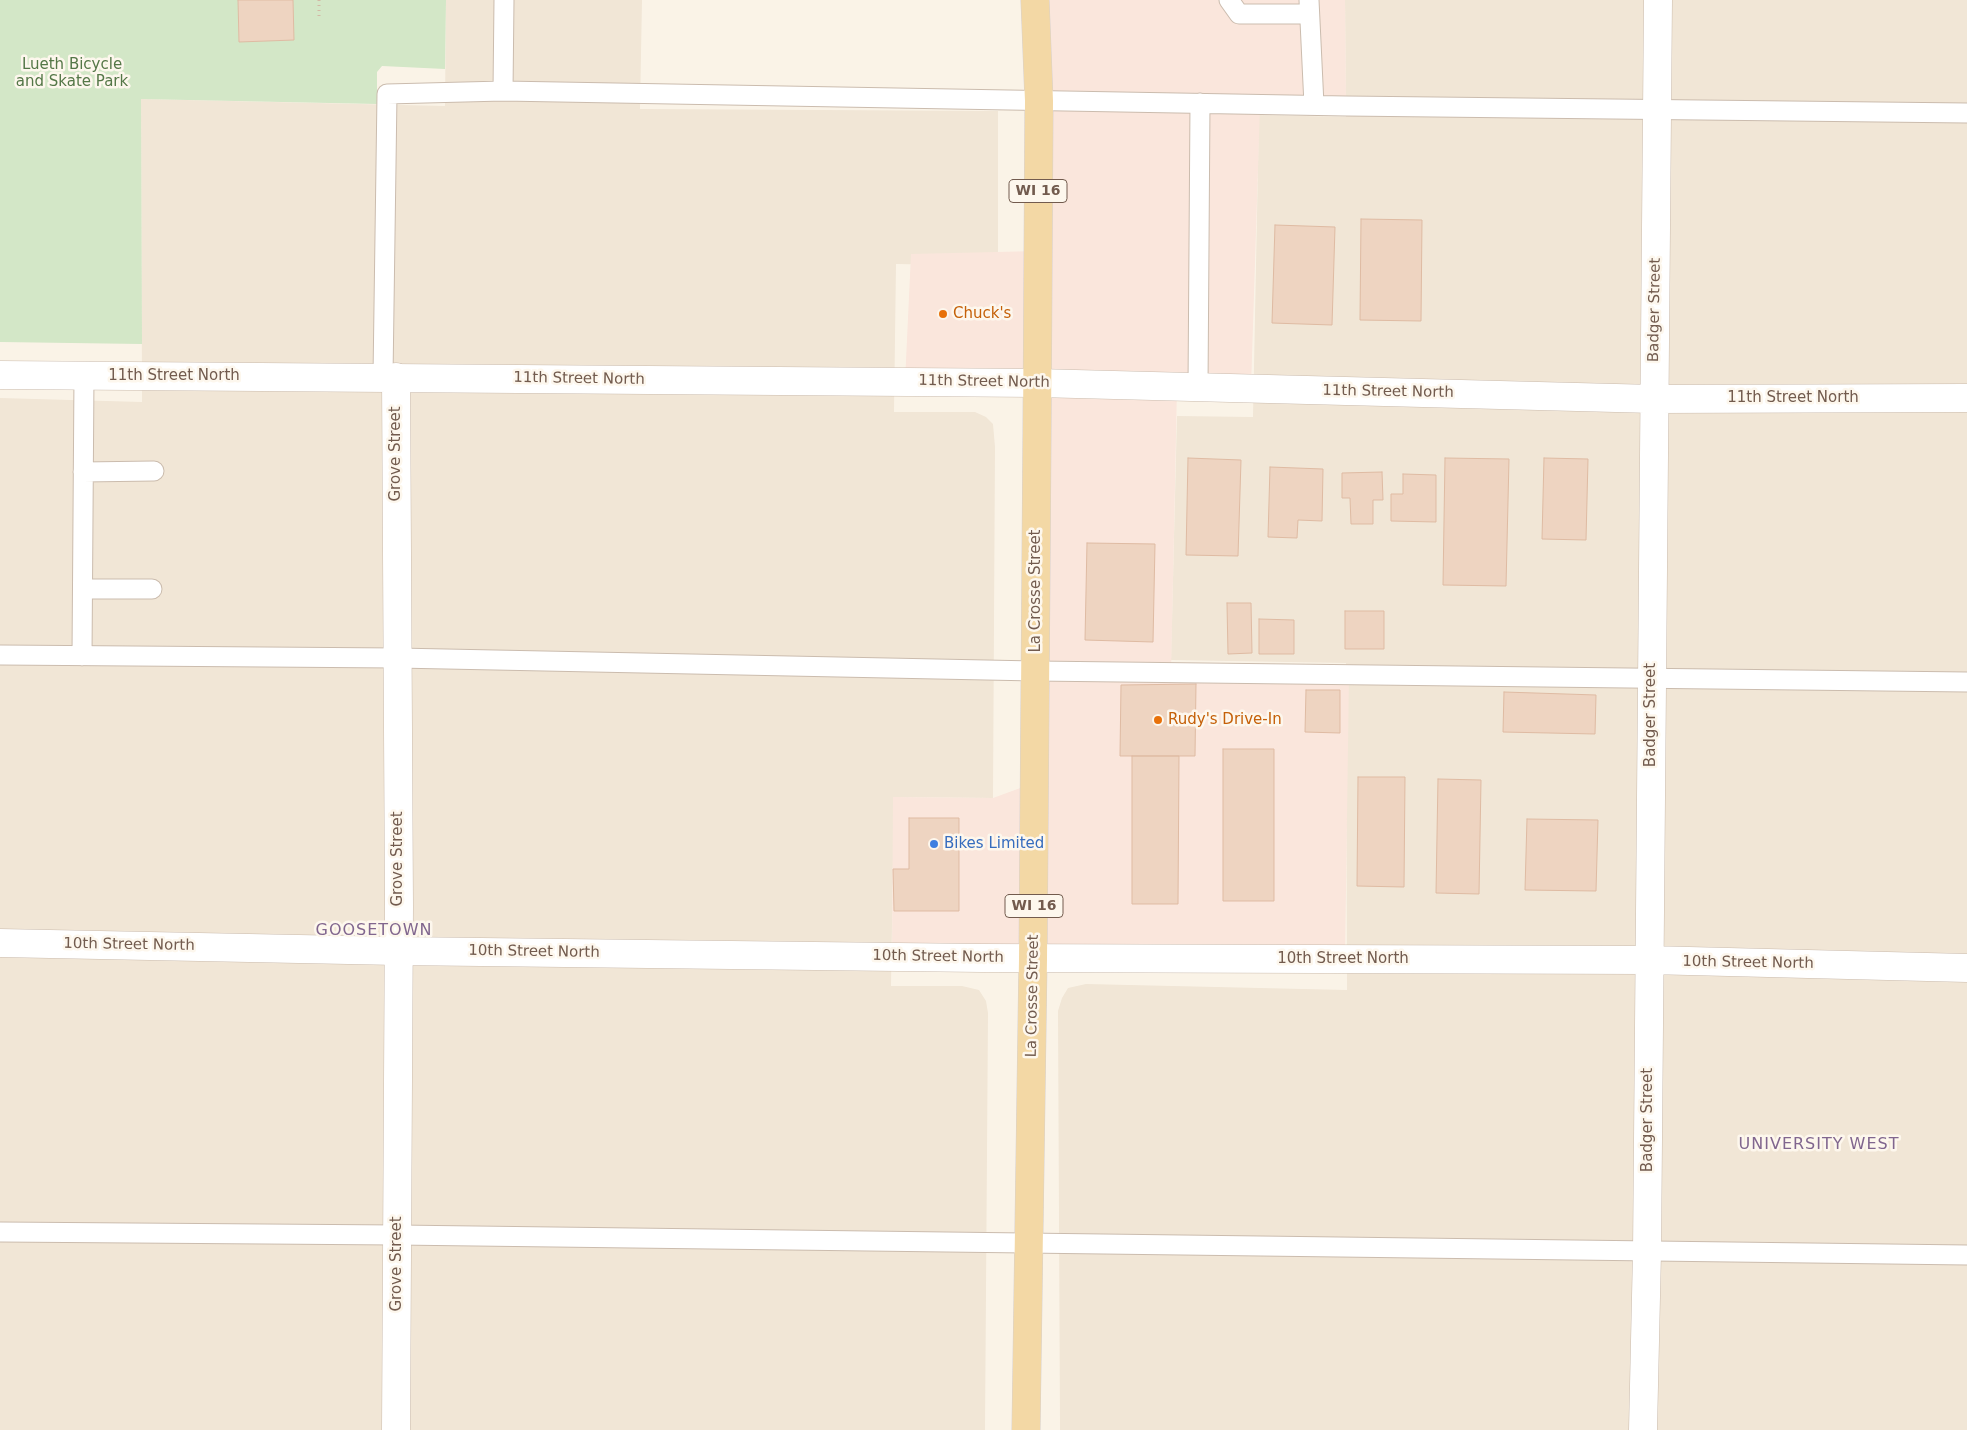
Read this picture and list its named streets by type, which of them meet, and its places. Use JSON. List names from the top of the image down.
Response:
{
  "streets": {
    "main road": ["WI 16", "La Crosse Street"],
    "street": [
      "Badger Street",
      "11th Street North",
      "Grove Street",
      "10th Street North"
    ]
  },
  "crossings": [
    ["WI 16", "11th Street North"],
    ["WI 16", "La Crosse Street"],
    ["Badger Street", "11th Street North"],
    ["Badger Street", "10th Street North"],
    ["11th Street North", "Grove Street"],
    ["11th Street North", "La Crosse Street"],
    ["Grove Street", "10th Street North"],
    ["La Crosse Street", "10th Street North"]
  ],
  "districts": ["GOOSETOWN", "UNIVERSITY WEST"],
  "parks": ["Lueth Bicycle and Skate Park"],
  "places": ["Chuck's", "Rudy's Drive-In", "Bikes Limited"]
}
